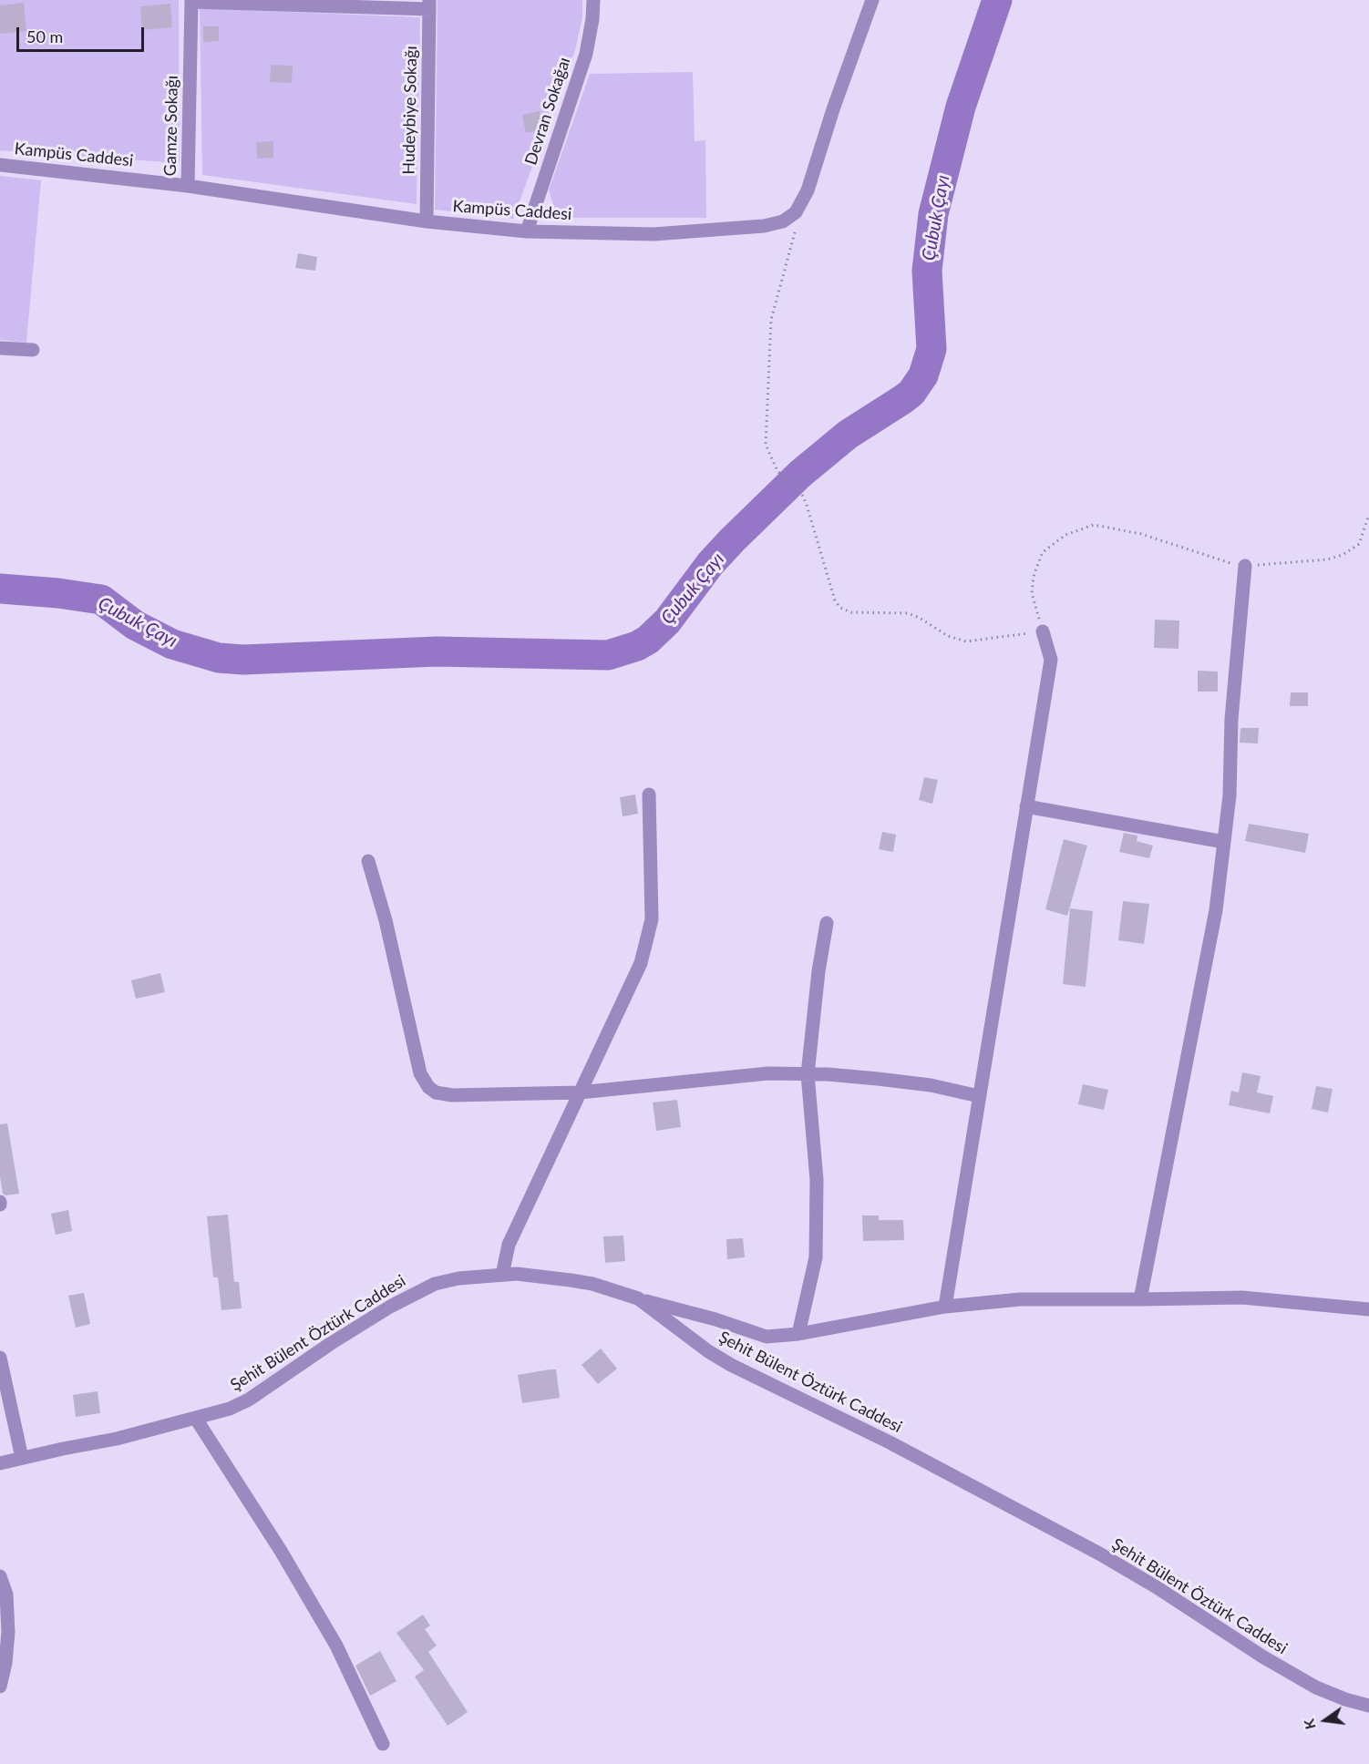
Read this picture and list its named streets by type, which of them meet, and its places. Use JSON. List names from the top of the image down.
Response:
{
  "streets": {
    "street": [
      "Hudeybiye Sokağı",
      "Devran Sokağaı",
      "Gamze Sokağı",
      "Kampüs Caddesi",
      "Şehit Bülent Öztürk Caddesi"
    ]
  },
  "crossings": [
    ["Hudeybiye Sokağı", "Kampüs Caddesi"],
    ["Devran Sokağaı", "Kampüs Caddesi"],
    ["Gamze Sokağı", "Kampüs Caddesi"]
  ],
  "water": ["Çubuk Çayı"],
  "scale_bar": "50 m",
  "north": "left"
}
